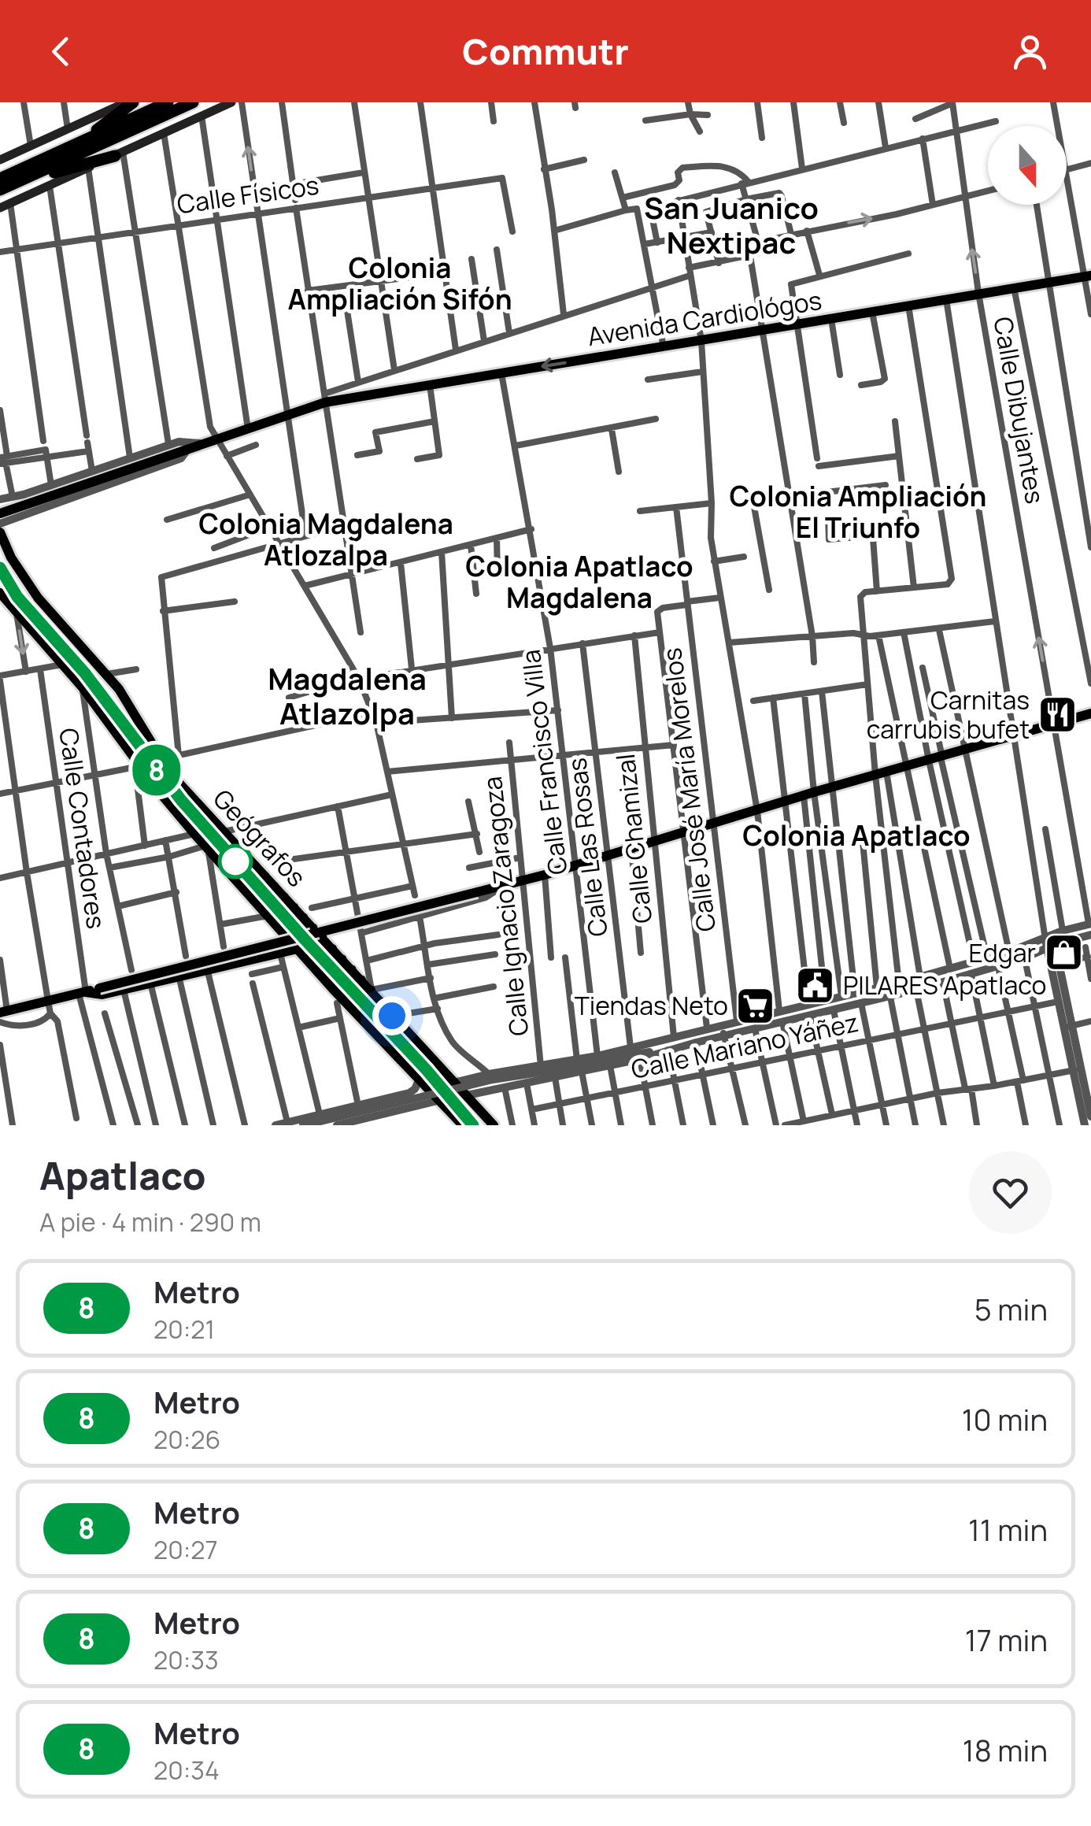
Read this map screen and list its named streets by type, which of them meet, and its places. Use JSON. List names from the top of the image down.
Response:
{
  "streets": {
    "main road": ["Avenida Cardiológos", "Geógrafos"],
    "street": [
      "Calle Físicos",
      "Calle Dibujantes",
      "Calle Francisco Villa",
      "Calle José María Morelos",
      "Calle Contadores",
      "Calle Chamizal",
      "Calle Las Rosas",
      "Calle Ignacio Zaragoza",
      "Calle Mariano Yáñez"
    ]
  },
  "crossings": [
    ["Avenida Cardiológos", "Calle Dibujantes"],
    ["Avenida Cardiológos", "Calle Francisco Villa"]
  ],
  "districts": [
    "San Juanico Nextipac",
    "Colonia Ampliación Sifón",
    "Colonia Ampliación El Triunfo",
    "Colonia Magdalena Atlozalpa",
    "Colonia Apatlaco Magdalena",
    "Magdalena Atlazolpa",
    "Colonia Apatlaco"
  ],
  "places": {
    "restaurant": ["Carnitas carrubis bufet"],
    "shop": ["Edgar"],
    "public building": ["PILARES Apatlaco"],
    "supermarket": ["Tiendas Neto"]
  },
  "lines": ["metro line 8"],
  "north": "bottom",
  "page": {
    "header": "Commutr",
    "on_map": "8",
    "heading": ["Apatlaco", "A pie · 4 min · 290 m"],
    "list": [
      {
        "mark": "8",
        "name": "Metro",
        "note": "20:21",
        "value": "5 min"
      },
      {
        "mark": "8",
        "name": "Metro",
        "note": "20:26",
        "value": "10 min"
      },
      {
        "mark": "8",
        "name": "Metro",
        "note": "20:27",
        "value": "11 min"
      },
      {
        "mark": "8",
        "name": "Metro",
        "note": "20:33",
        "value": "17 min"
      },
      {
        "mark": "8",
        "name": "Metro",
        "note": "20:34",
        "value": "18 min"
      }
    ]
  }
}
